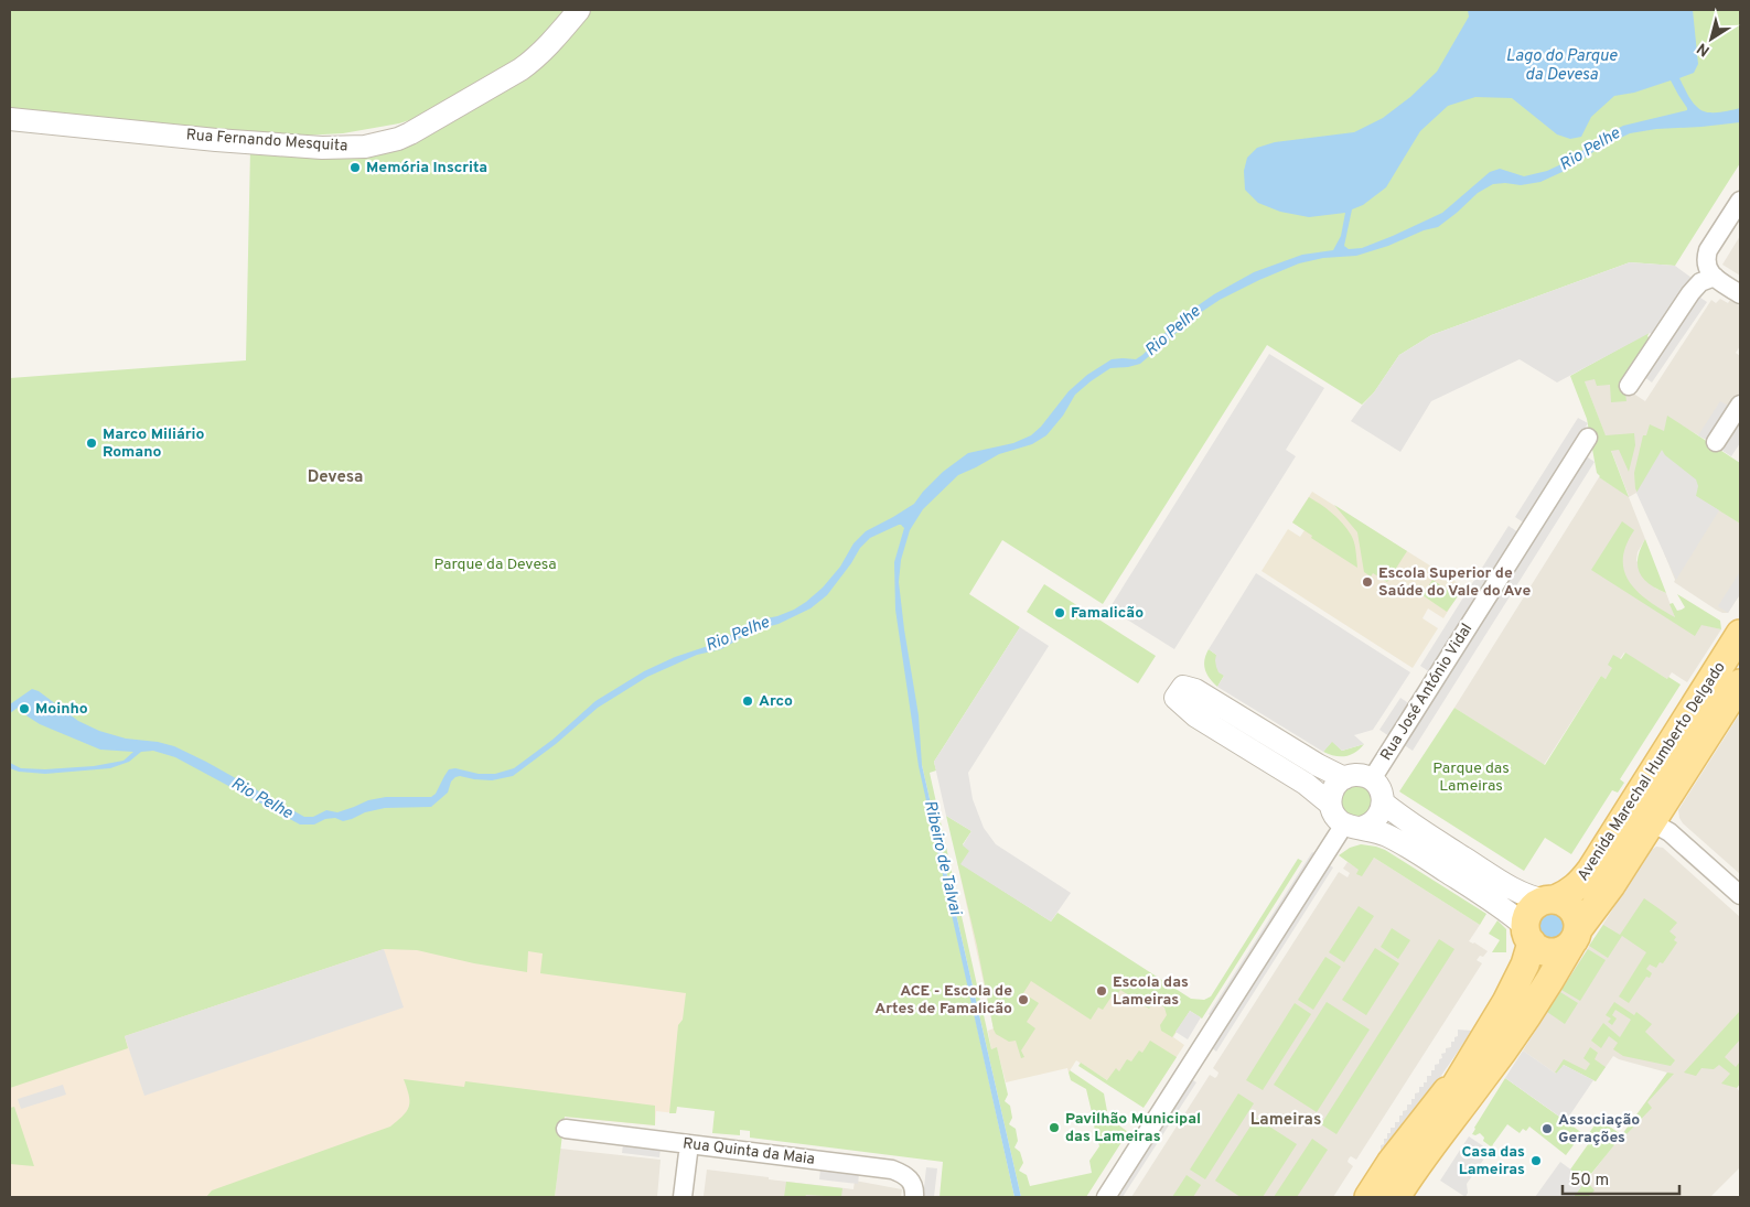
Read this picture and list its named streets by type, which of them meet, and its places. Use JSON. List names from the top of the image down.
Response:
{
  "streets": {
    "main road": ["Avenida Marechal Humberto Delgado"],
    "street": ["Rua Fernando Mesquita", "Rua José António Vidal", "Rua Quinta da Maia"]
  },
  "districts": ["Devesa", "Lameiras"],
  "water": ["Lago do Parque da Devesa", "Rio Pelhe", "Ribeiro de Talvai"],
  "parks": ["Parque da Devesa", "Parque das Lameiras"],
  "places": [
    "Memória Inscrita",
    "Marco Miliário Romano",
    "Escola Superior de Saúde do Vale do Ave",
    "Famalicão",
    "Arco",
    "Moinho",
    "Escola das Lameiras",
    "ACE - Escola de Artes de Famalicão",
    "Pavilhão Municipal das Lameiras",
    "Associação Gerações",
    "Casa das Lameiras"
  ],
  "scale_bar": "50 m",
  "north": "bottom left"
}
